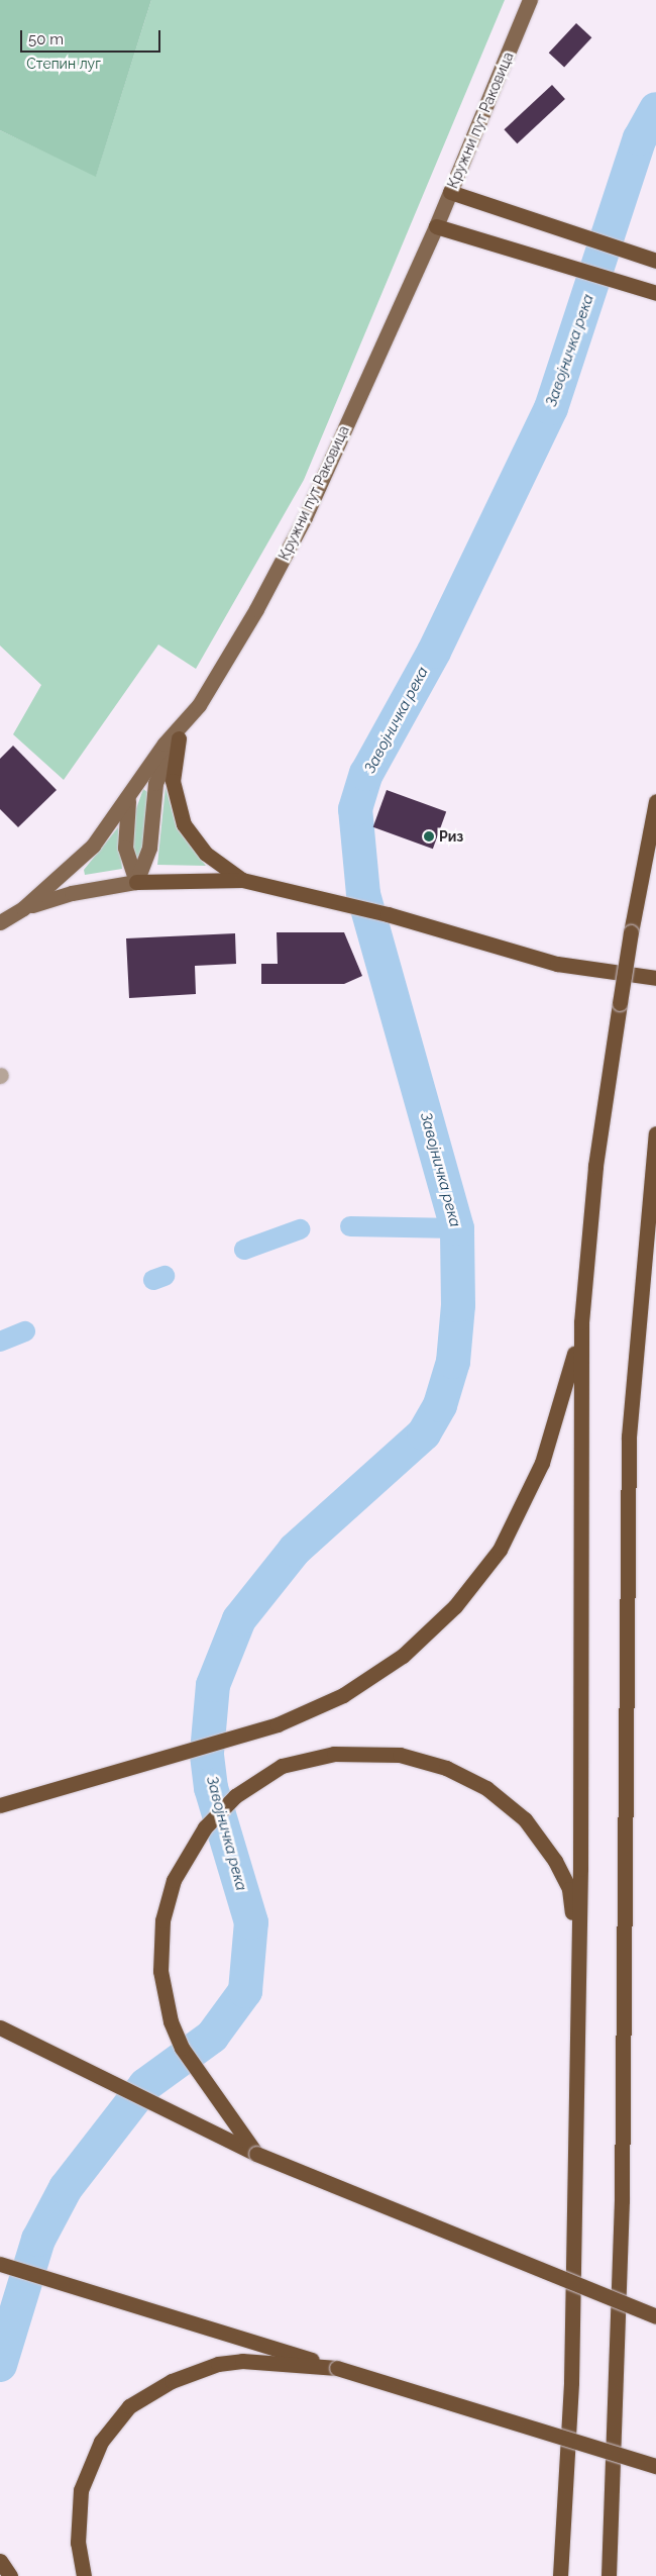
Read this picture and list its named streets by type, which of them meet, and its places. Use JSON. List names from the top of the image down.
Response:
{
  "streets": {
    "main road": ["Кружни пут Раковица"]
  },
  "water": ["Завојничка река"],
  "parks": ["Степин луг"],
  "places": ["Риз"],
  "scale_bar": "50 m"
}
